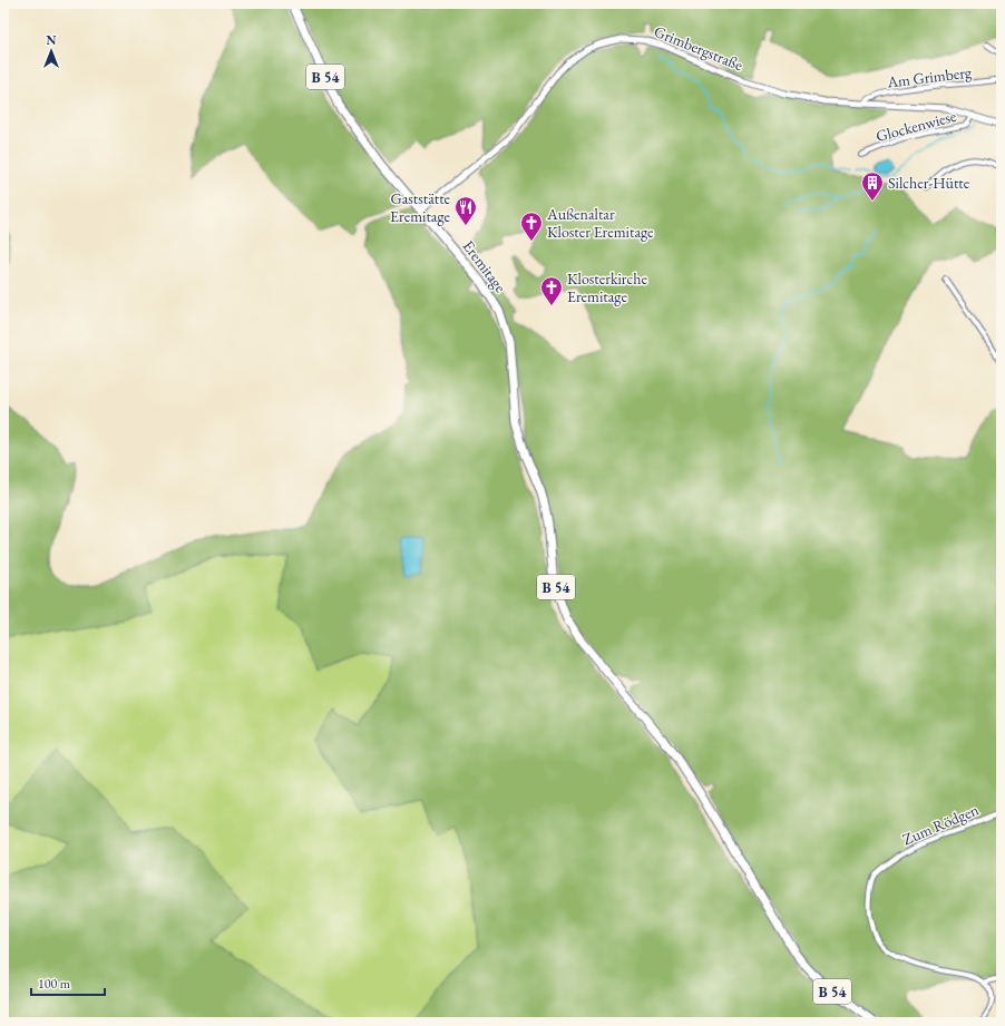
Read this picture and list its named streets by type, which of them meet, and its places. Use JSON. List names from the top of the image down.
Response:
{
  "streets": {
    "main road": ["B 54", "Eremitage"],
    "street": [
      "Grimbergstraße",
      "Am Grimberg",
      "Glockenwiese",
      "Zum Rödgen"
    ]
  },
  "crossings": [
    ["Grimbergstraße", "Am Grimberg"],
    ["Grimbergstraße", "Glockenwiese"],
    ["Grimbergstraße", "Eremitage"]
  ],
  "places": {
    "building": ["Silcher-Hütte"],
    "restaurant": ["Gaststätte Eremitage"],
    "church": ["Außenaltar Kloster Eremitage", "Klosterkirche Eremitage"]
  },
  "scale_bar": "100 m",
  "north": "top"
}
